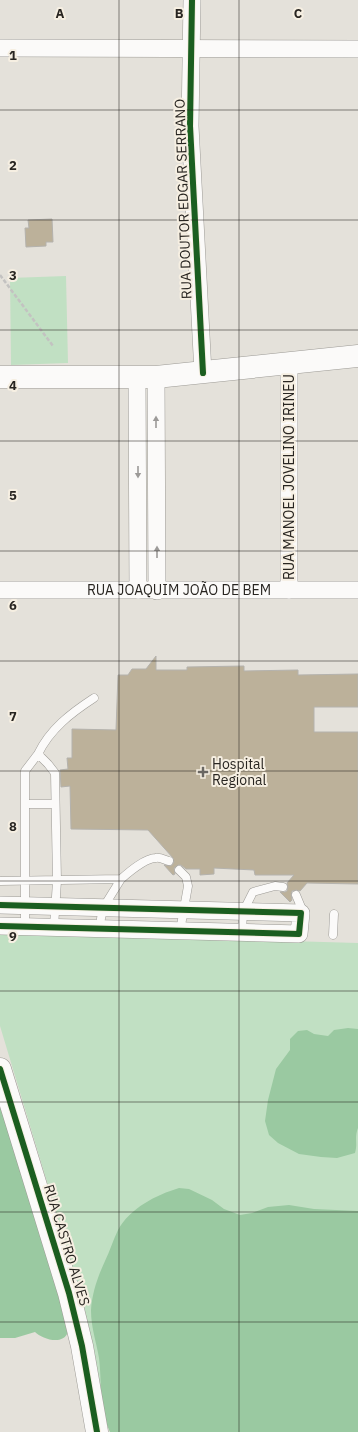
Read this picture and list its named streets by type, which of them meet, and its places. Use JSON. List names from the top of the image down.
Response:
{
  "streets": {
    "street": [
      "RUA DOUTOR EDGAR SERRANO",
      "RUA MANOEL JOVELINO IRINEU",
      "RUA JOAQUIM JOÃO DE BEM",
      "RUA CASTRO ALVES"
    ]
  },
  "crossings": [
    ["RUA MANOEL JOVELINO IRINEU", "RUA JOAQUIM JOÃO DE BEM"]
  ],
  "places": {
    "health": ["Hospital Regional"]
  },
  "grid": {
    "columns": ["A", "B", "C"],
    "rows": [
      "1",
      "2",
      "3",
      "4",
      "5",
      "6",
      "7",
      "8",
      "9"
    ]
  }
}
